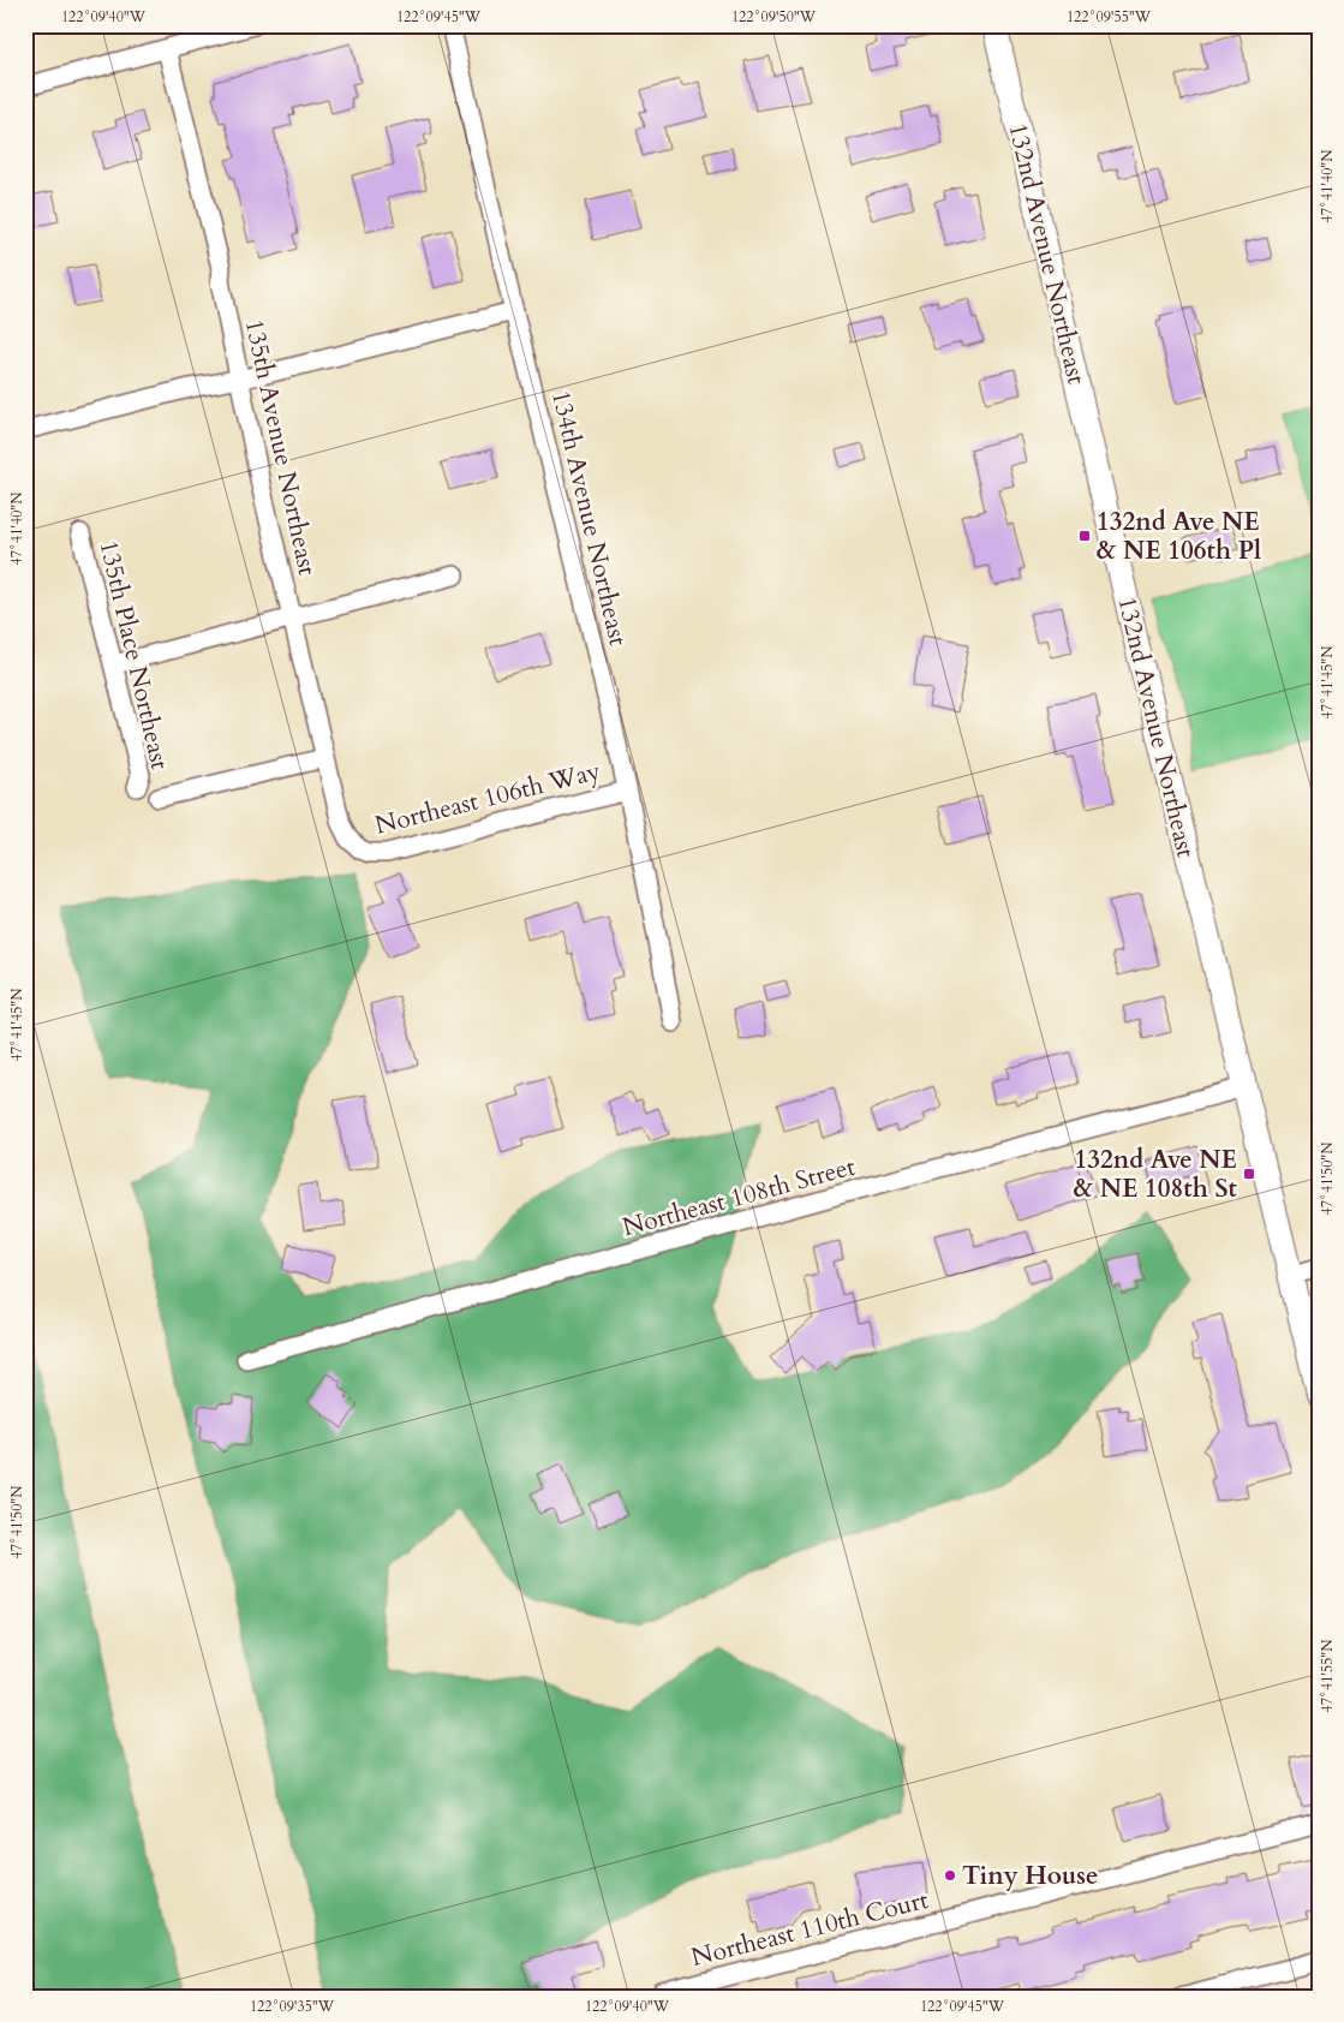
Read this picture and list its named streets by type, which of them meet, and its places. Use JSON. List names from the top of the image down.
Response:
{
  "streets": {
    "street": [
      "132nd Avenue Northeast",
      "135th Avenue Northeast",
      "134th Avenue Northeast",
      "135th Place Northeast",
      "Northeast 106th Way",
      "Northeast 108th Street",
      "Northeast 110th Court"
    ]
  },
  "crossings": [
    ["132nd Avenue Northeast", "Northeast 108th Street"],
    ["135th Avenue Northeast", "Northeast 106th Way"],
    ["134th Avenue Northeast", "Northeast 106th Way"]
  ],
  "places": {
    "transit": ["132nd Ave NE & NE 106th Pl", "132nd Ave NE & NE 108th St"],
    "other": ["Tiny House"]
  },
  "coordinates": [
    "122°09'40\"W",
    "122°09'45\"W",
    "122°09'50\"W",
    "122°09'55\"W",
    "47°41'40\"N",
    "47°41'45\"N",
    "47°41'50\"N",
    "47°41'55\"N",
    "122°09'35\"W"
  ]
}
